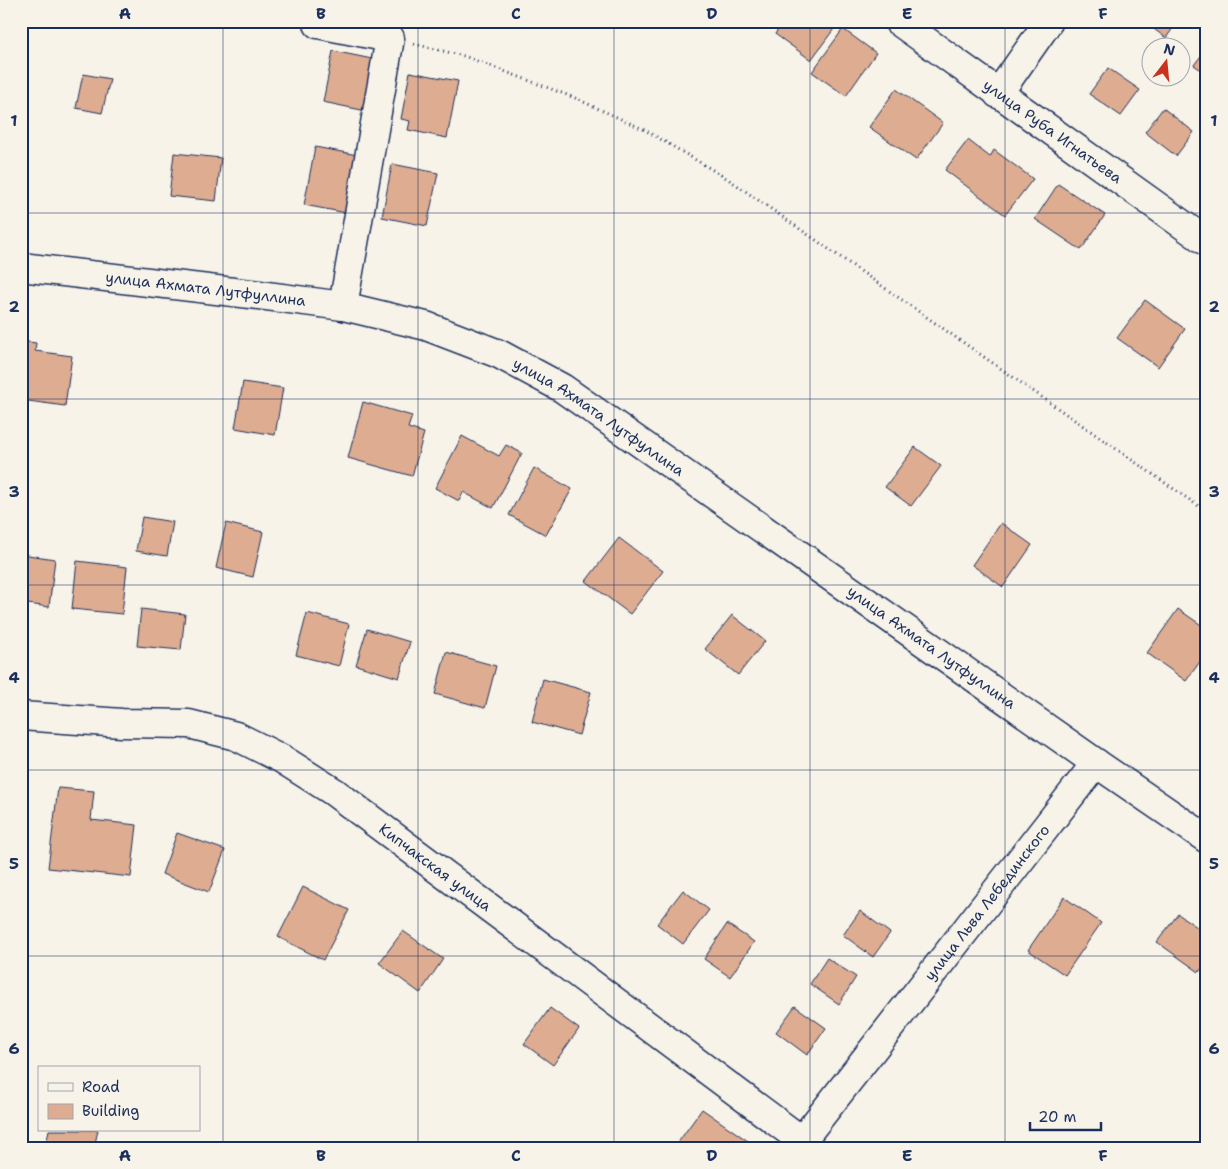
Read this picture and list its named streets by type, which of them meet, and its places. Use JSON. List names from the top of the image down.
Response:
{
  "streets": {
    "street": [
      "улица Руба Игнатьева",
      "улица Ахмата Лутфуллина",
      "Кипчакская улица",
      "улица Льва Лебединского"
    ]
  },
  "crossings": [
    ["улица Ахмата Лутфуллина", "улица Льва Лебединского"],
    ["Кипчакская улица", "улица Льва Лебединского"]
  ],
  "legend": ["Road", "Building"],
  "scale_bar": "20 m",
  "north": "top",
  "grid": {
    "columns": [
      "A",
      "B",
      "C",
      "D",
      "E",
      "F"
    ],
    "rows": [
      "1",
      "2",
      "3",
      "4",
      "5",
      "6"
    ]
  }
}
